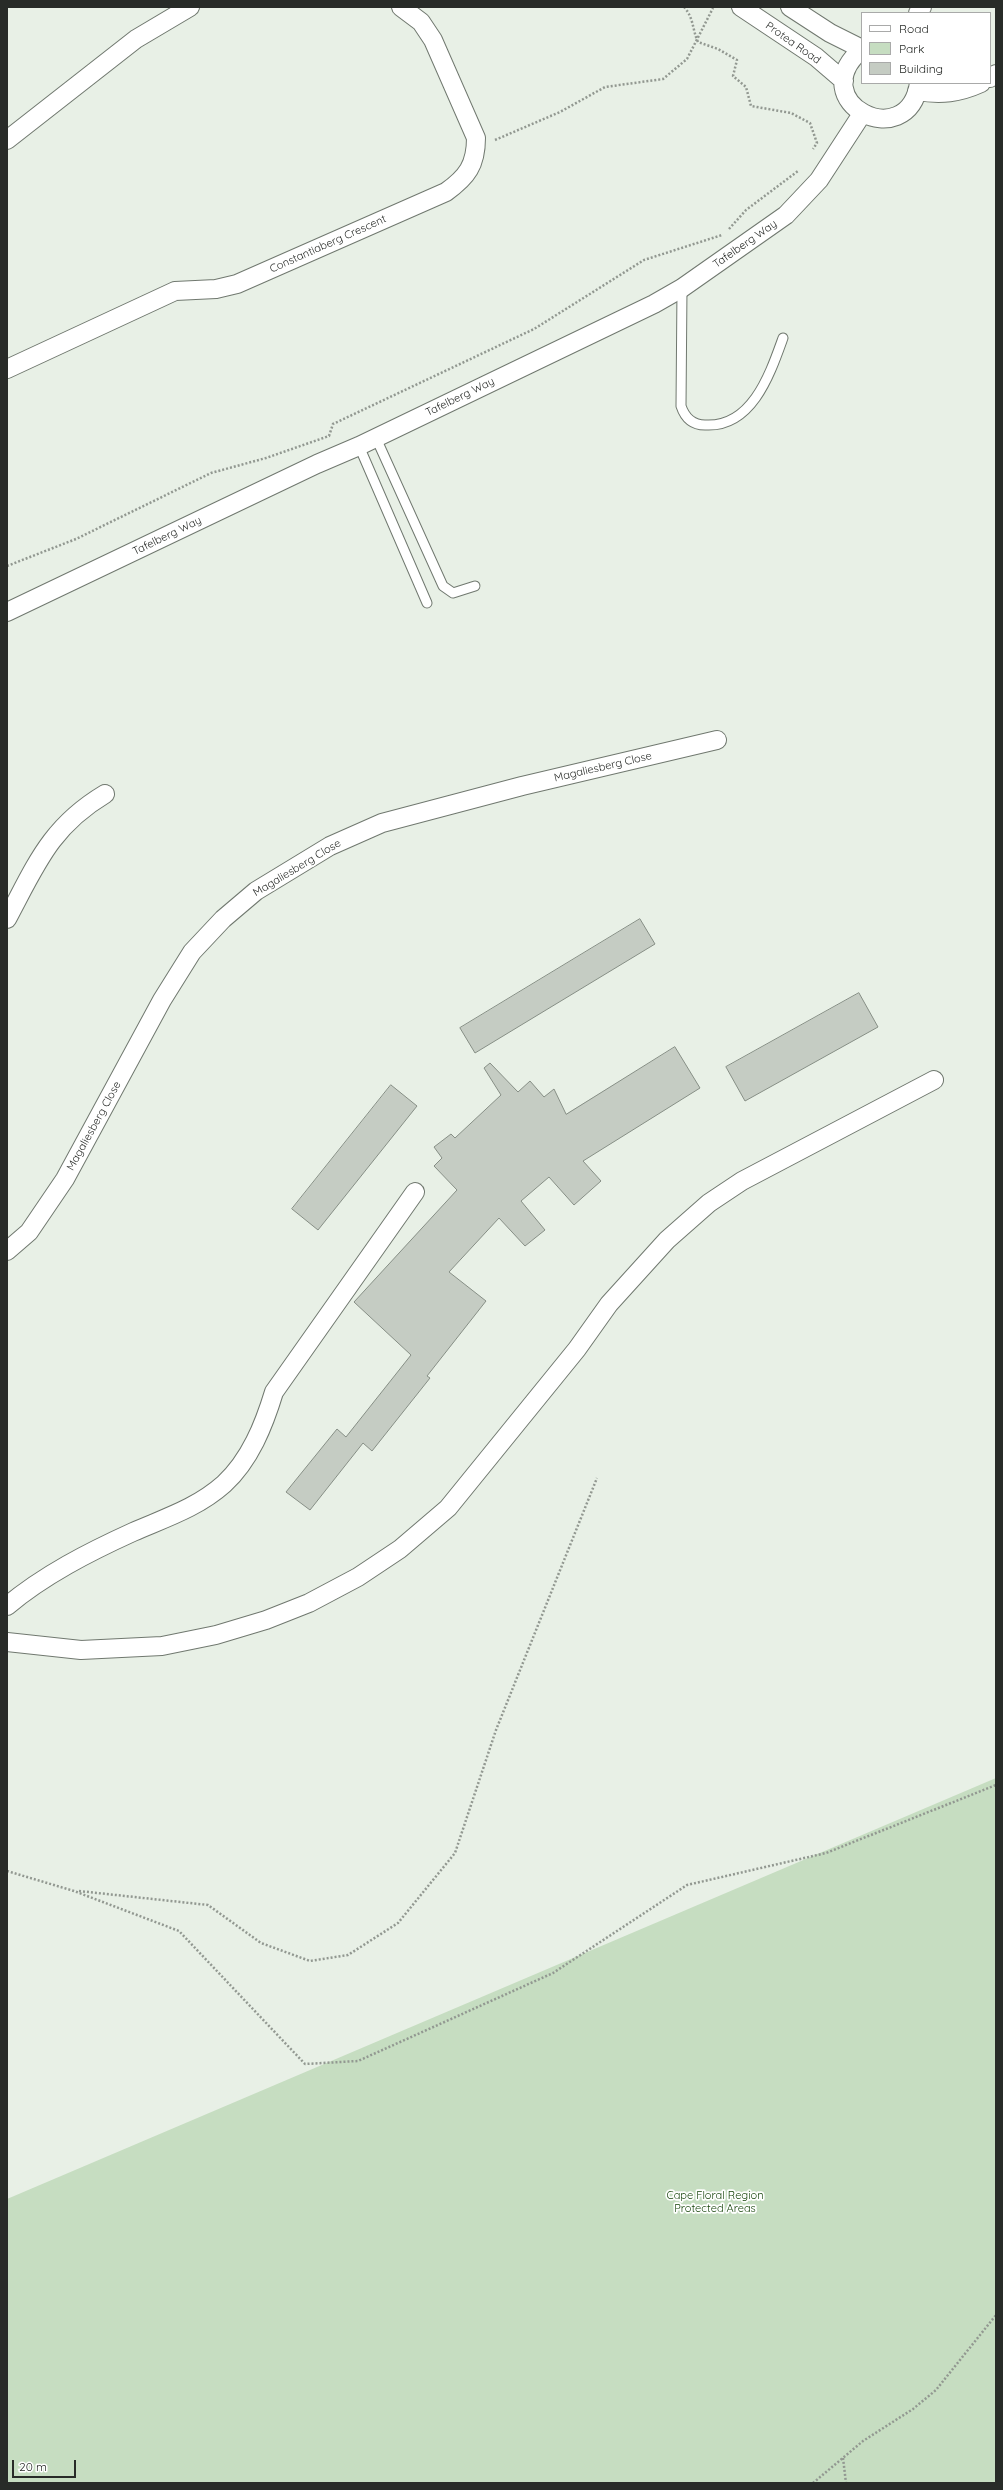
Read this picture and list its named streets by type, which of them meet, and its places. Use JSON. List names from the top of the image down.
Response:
{
  "streets": {
    "street": [
      "Protea Road",
      "Constantiaberg Crescent",
      "Tafelberg Way",
      "Magaliesberg Close"
    ]
  },
  "parks": ["Cape Floral Region Protected Areas"],
  "legend": ["Road", "Park", "Building"],
  "scale_bar": "20 m"
}
